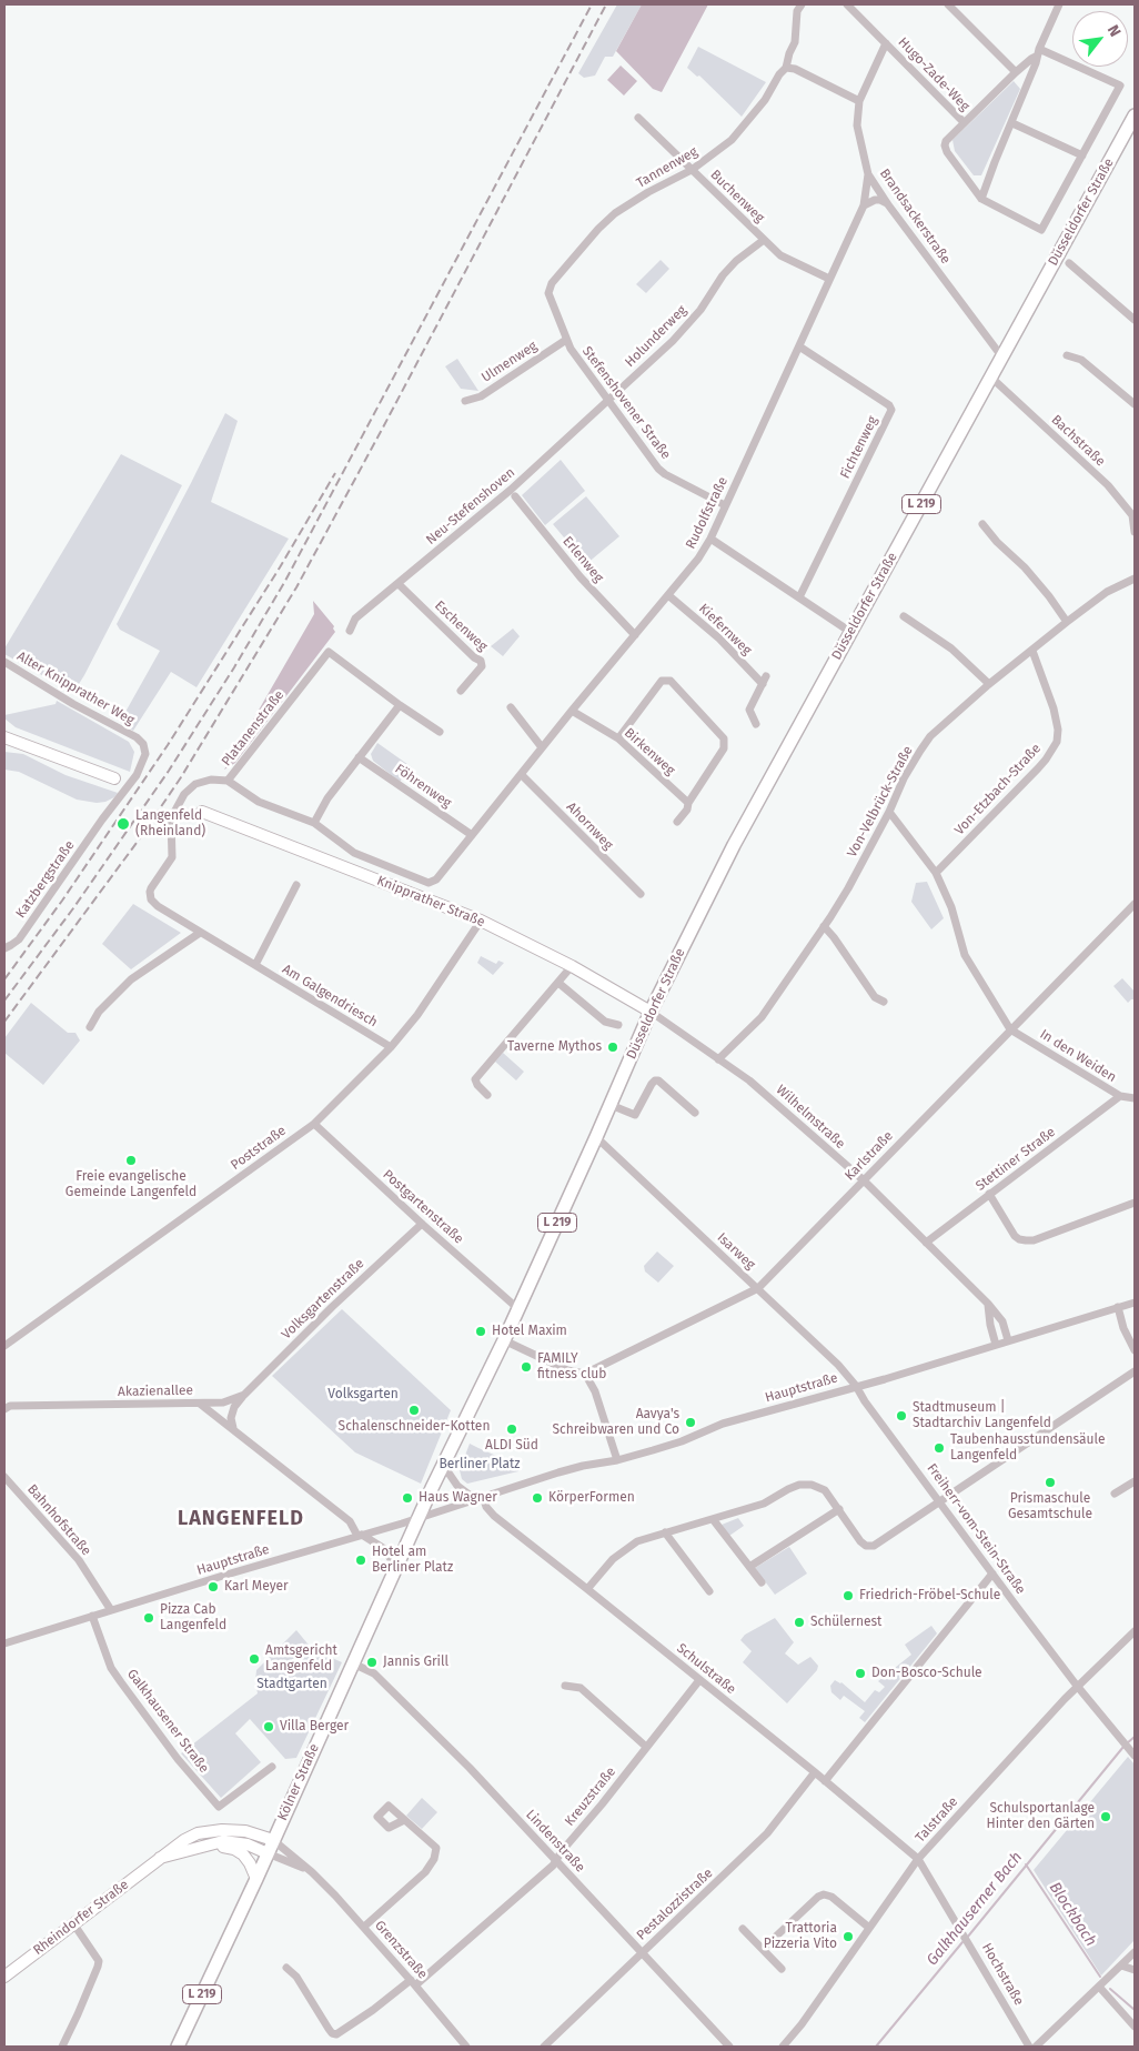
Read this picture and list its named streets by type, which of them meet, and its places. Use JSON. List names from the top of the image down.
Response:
{
  "streets": {
    "main road": [
      "Düsseldorfer Straße",
      "L 219",
      "Knipprather Straße",
      "Kölner Straße",
      "Rheindorfer Straße"
    ],
    "street": [
      "Hugo-Zade-Weg",
      "Tannenweg",
      "Buchenweg",
      "Brandsackerstraße",
      "Holunderweg",
      "Ulmenweg",
      "Stefenshovener Straße",
      "Bachstraße",
      "Fichtenweg",
      "Neu-Stefenshoven",
      "Rudolfstraße",
      "Erlenweg",
      "Eschenweg",
      "Kiefernweg",
      "Alter Knipprather Weg",
      "Platanenstraße",
      "Birkenweg",
      "Föhrenweg",
      "Von-Etzbach-Straße",
      "Von-Velbrück-Straße",
      "Ahornweg",
      "Katzbergstraße",
      "Am Galgendriesch",
      "In den Weiden",
      "Wilhelmstraße",
      "Poststraße",
      "Karlstraße",
      "Stettiner Straße",
      "Postgartenstraße",
      "Isarweg",
      "Volksgartenstraße",
      "Hauptstraße",
      "Akazienallee",
      "Bahnhofstraße",
      "Freiherr-vom-Stein-Straße",
      "Schulstraße",
      "Galkhausener Straße",
      "Kreuzstraße",
      "Talstraße",
      "Lindenstraße",
      "Pestalozzistraße",
      "Grenzstraße",
      "Hochstraße"
    ]
  },
  "crossings": [
    ["Hugo-Zade-Weg", "Brandsackerstraße"],
    ["Tannenweg", "Buchenweg"],
    ["Tannenweg", "Stefenshovener Straße"],
    ["Buchenweg", "Holunderweg"],
    ["Buchenweg", "Rudolfstraße"],
    ["Düsseldorfer Straße", "Brandsackerstraße"],
    ["Düsseldorfer Straße", "Bachstraße"],
    ["Düsseldorfer Straße", "Knipprather Straße"],
    ["Düsseldorfer Straße", "Wilhelmstraße"],
    ["Düsseldorfer Straße", "Postgartenstraße"],
    ["Düsseldorfer Straße", "Isarweg"],
    ["Düsseldorfer Straße", "Hauptstraße"],
    ["Düsseldorfer Straße", "Kölner Straße"],
    ["Brandsackerstraße", "Rudolfstraße"],
    ["Holunderweg", "Stefenshovener Straße"],
    ["Holunderweg", "Neu-Stefenshoven"],
    ["Ulmenweg", "Stefenshovener Straße"],
    ["Stefenshovener Straße", "Neu-Stefenshoven"],
    ["Stefenshovener Straße", "Rudolfstraße"],
    ["Fichtenweg", "Rudolfstraße"],
    ["Neu-Stefenshoven", "Eschenweg"],
    ["Rudolfstraße", "Erlenweg"],
    ["Rudolfstraße", "Kiefernweg"],
    ["Rudolfstraße", "Platanenstraße"],
    ["Rudolfstraße", "Birkenweg"],
    ["Rudolfstraße", "Ahornweg"],
    ["Alter Knipprather Weg", "Katzbergstraße"],
    ["Platanenstraße", "Föhrenweg"],
    ["Platanenstraße", "Am Galgendriesch"],
    ["Von-Etzbach-Straße", "Von-Velbrück-Straße"],
    ["Von-Velbrück-Straße", "Wilhelmstraße"],
    ["Knipprather Straße", "Wilhelmstraße"],
    ["Knipprather Straße", "Poststraße"],
    ["Am Galgendriesch", "Poststraße"],
    ["In den Weiden", "Karlstraße"],
    ["In den Weiden", "Stettiner Straße"],
    ["Wilhelmstraße", "Karlstraße"],
    ["Wilhelmstraße", "Stettiner Straße"],
    ["Wilhelmstraße", "Hauptstraße"],
    ["Poststraße", "Postgartenstraße"],
    ["Karlstraße", "Isarweg"],
    ["Postgartenstraße", "Volksgartenstraße"],
    ["Isarweg", "Hauptstraße"],
    ["Isarweg", "Freiherr-vom-Stein-Straße"],
    ["Volksgartenstraße", "Akazienallee"],
    ["Hauptstraße", "Akazienallee"],
    ["Hauptstraße", "Bahnhofstraße"],
    ["Hauptstraße", "Freiherr-vom-Stein-Straße"],
    ["Hauptstraße", "Schulstraße"],
    ["Hauptstraße", "Galkhausener Straße"],
    ["Hauptstraße", "Kölner Straße"],
    ["Freiherr-vom-Stein-Straße", "Talstraße"],
    ["Schulstraße", "Kreuzstraße"],
    ["Schulstraße", "Talstraße"],
    ["Schulstraße", "Pestalozzistraße"],
    ["Schulstraße", "Hochstraße"],
    ["Kölner Straße", "Lindenstraße"],
    ["Kölner Straße", "Rheindorfer Straße"],
    ["Kölner Straße", "Grenzstraße"],
    ["Kreuzstraße", "Lindenstraße"],
    ["Kreuzstraße", "Grenzstraße"],
    ["Talstraße", "Hochstraße"],
    ["Lindenstraße", "Pestalozzistraße"],
    ["Rheindorfer Straße", "Grenzstraße"]
  ],
  "districts": ["LANGENFELD"],
  "water": ["Galkhauserner Bach", "Blockbach"],
  "parks": ["Volksgarten", "Berliner Platz", "Stadtgarten"],
  "places": [
    "Langenfeld (Rheinland)",
    "Taverne Mythos",
    "Freie evangelische Gemeinde Langenfeld",
    "Hotel Maxim",
    "FAMILY fitness club",
    "Schalenschneider-Kotten",
    "Stadtmuseum | Stadtarchiv Langenfeld",
    "Aavya's Schreibwaren und Co",
    "ALDI Süd",
    "Taubenhausstundensäule Langenfeld",
    "Prismaschule Gesamtschule",
    "Haus Wagner",
    "KörperFormen",
    "Hotel am Berliner Platz",
    "Karl Meyer",
    "Friedrich-Fröbel-Schule",
    "Pizza Cab Langenfeld",
    "Schülernest",
    "Amtsgericht Langenfeld",
    "Jannis Grill",
    "Don-Bosco-Schule",
    "Villa Berger",
    "Schulsportanlage Hinter den Gärten",
    "Trattoria Pizzeria Vito"
  ],
  "north": "top right"
}
